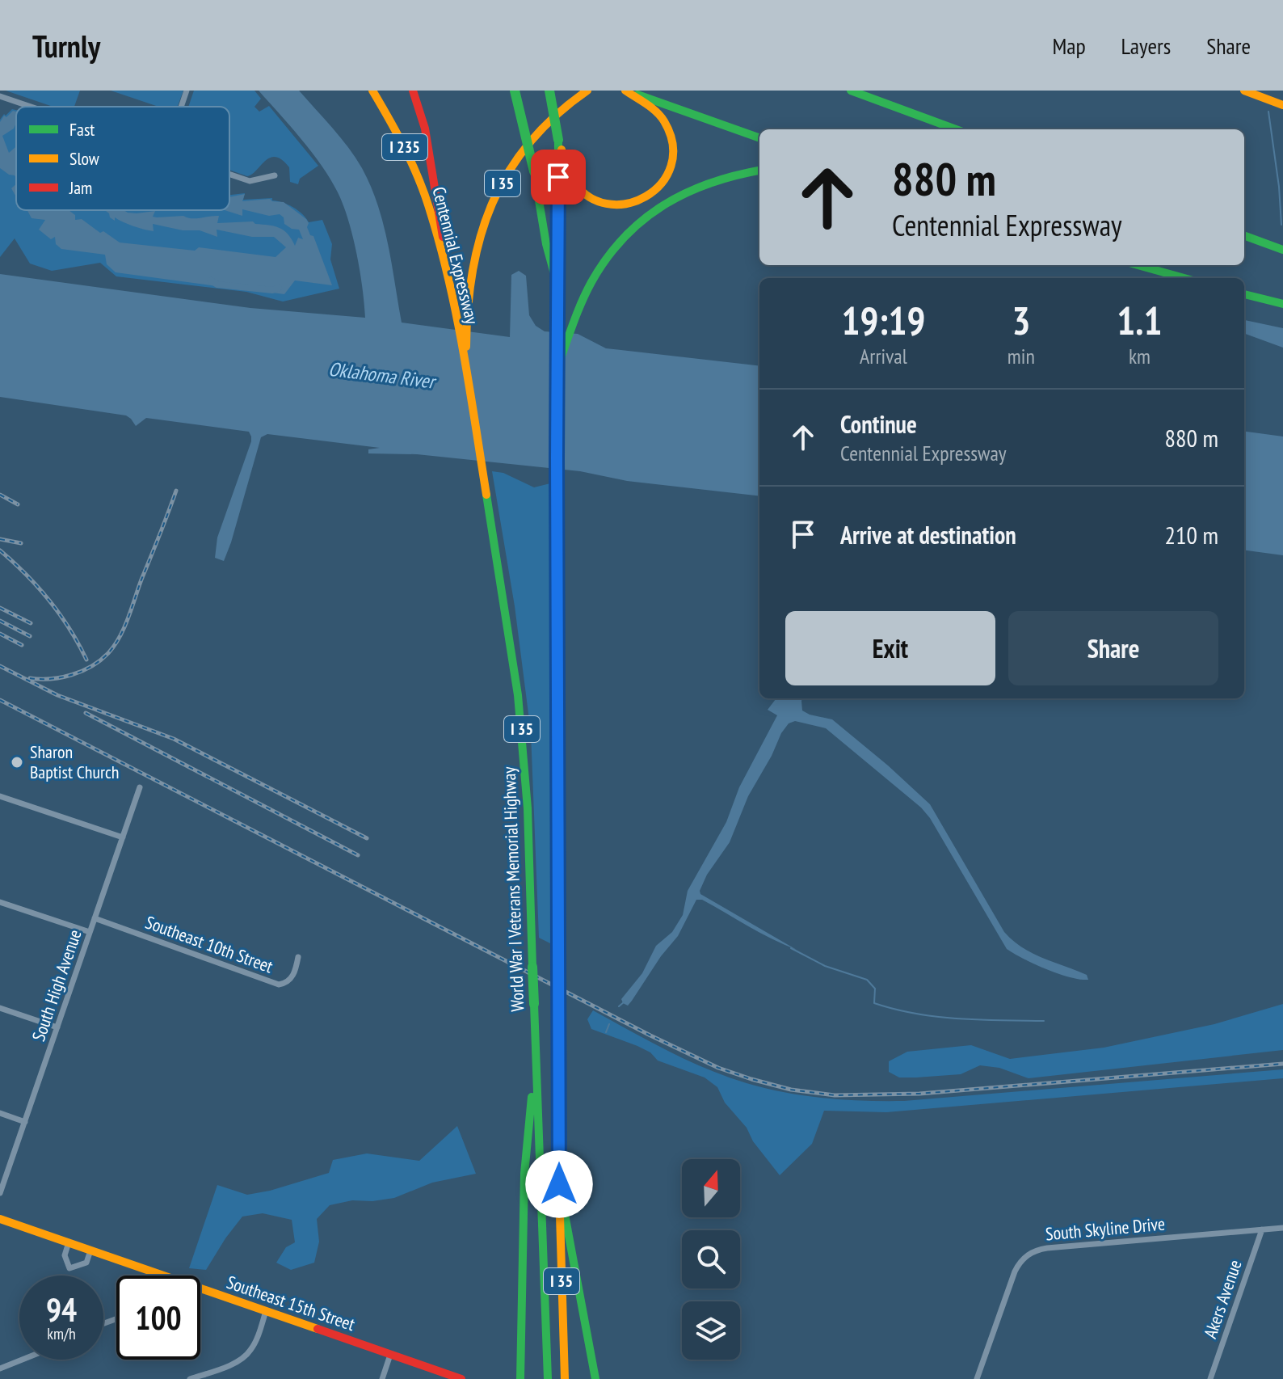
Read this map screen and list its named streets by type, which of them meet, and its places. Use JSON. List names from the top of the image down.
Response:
{
  "streets": {
    "main road": [
      "I 235",
      "I 35",
      "Centennial Expressway",
      "World War I Veterans Memorial Highway",
      "Southeast 15th Street"
    ],
    "street": [
      "Southeast 10th Street",
      "South High Avenue",
      "South Skyline Drive",
      "Akers Avenue"
    ]
  },
  "crossings": [
    ["I 35", "Centennial Expressway"],
    ["I 35", "World War I Veterans Memorial Highway"],
    ["Centennial Expressway", "World War I Veterans Memorial Highway"],
    ["Southeast 10th Street", "South High Avenue"],
    ["South Skyline Drive", "Akers Avenue"]
  ],
  "water": ["Oklahoma River"],
  "places": ["Sharon Baptist Church"],
  "legend": ["Fast", "Slow", "Jam"],
  "north": "top",
  "page": {
    "header": "Turnly",
    "nav": ["Map", "Layers", "Share"],
    "turn": ["880 m", "Centennial Expressway"],
    "eta": [
      "19:19",
      "Arrival",
      "3",
      "min",
      "1.1",
      "km"
    ],
    "list": [
      {
        "name": "Continue",
        "note": "Centennial Expressway",
        "value": "880 m"
      },
      {
        "name": "Arrive at destination",
        "value": "210 m"
      }
    ],
    "buttons": ["Exit", "Share"],
    "speed": "94 km/h",
    "limit": "100"
  }
}
